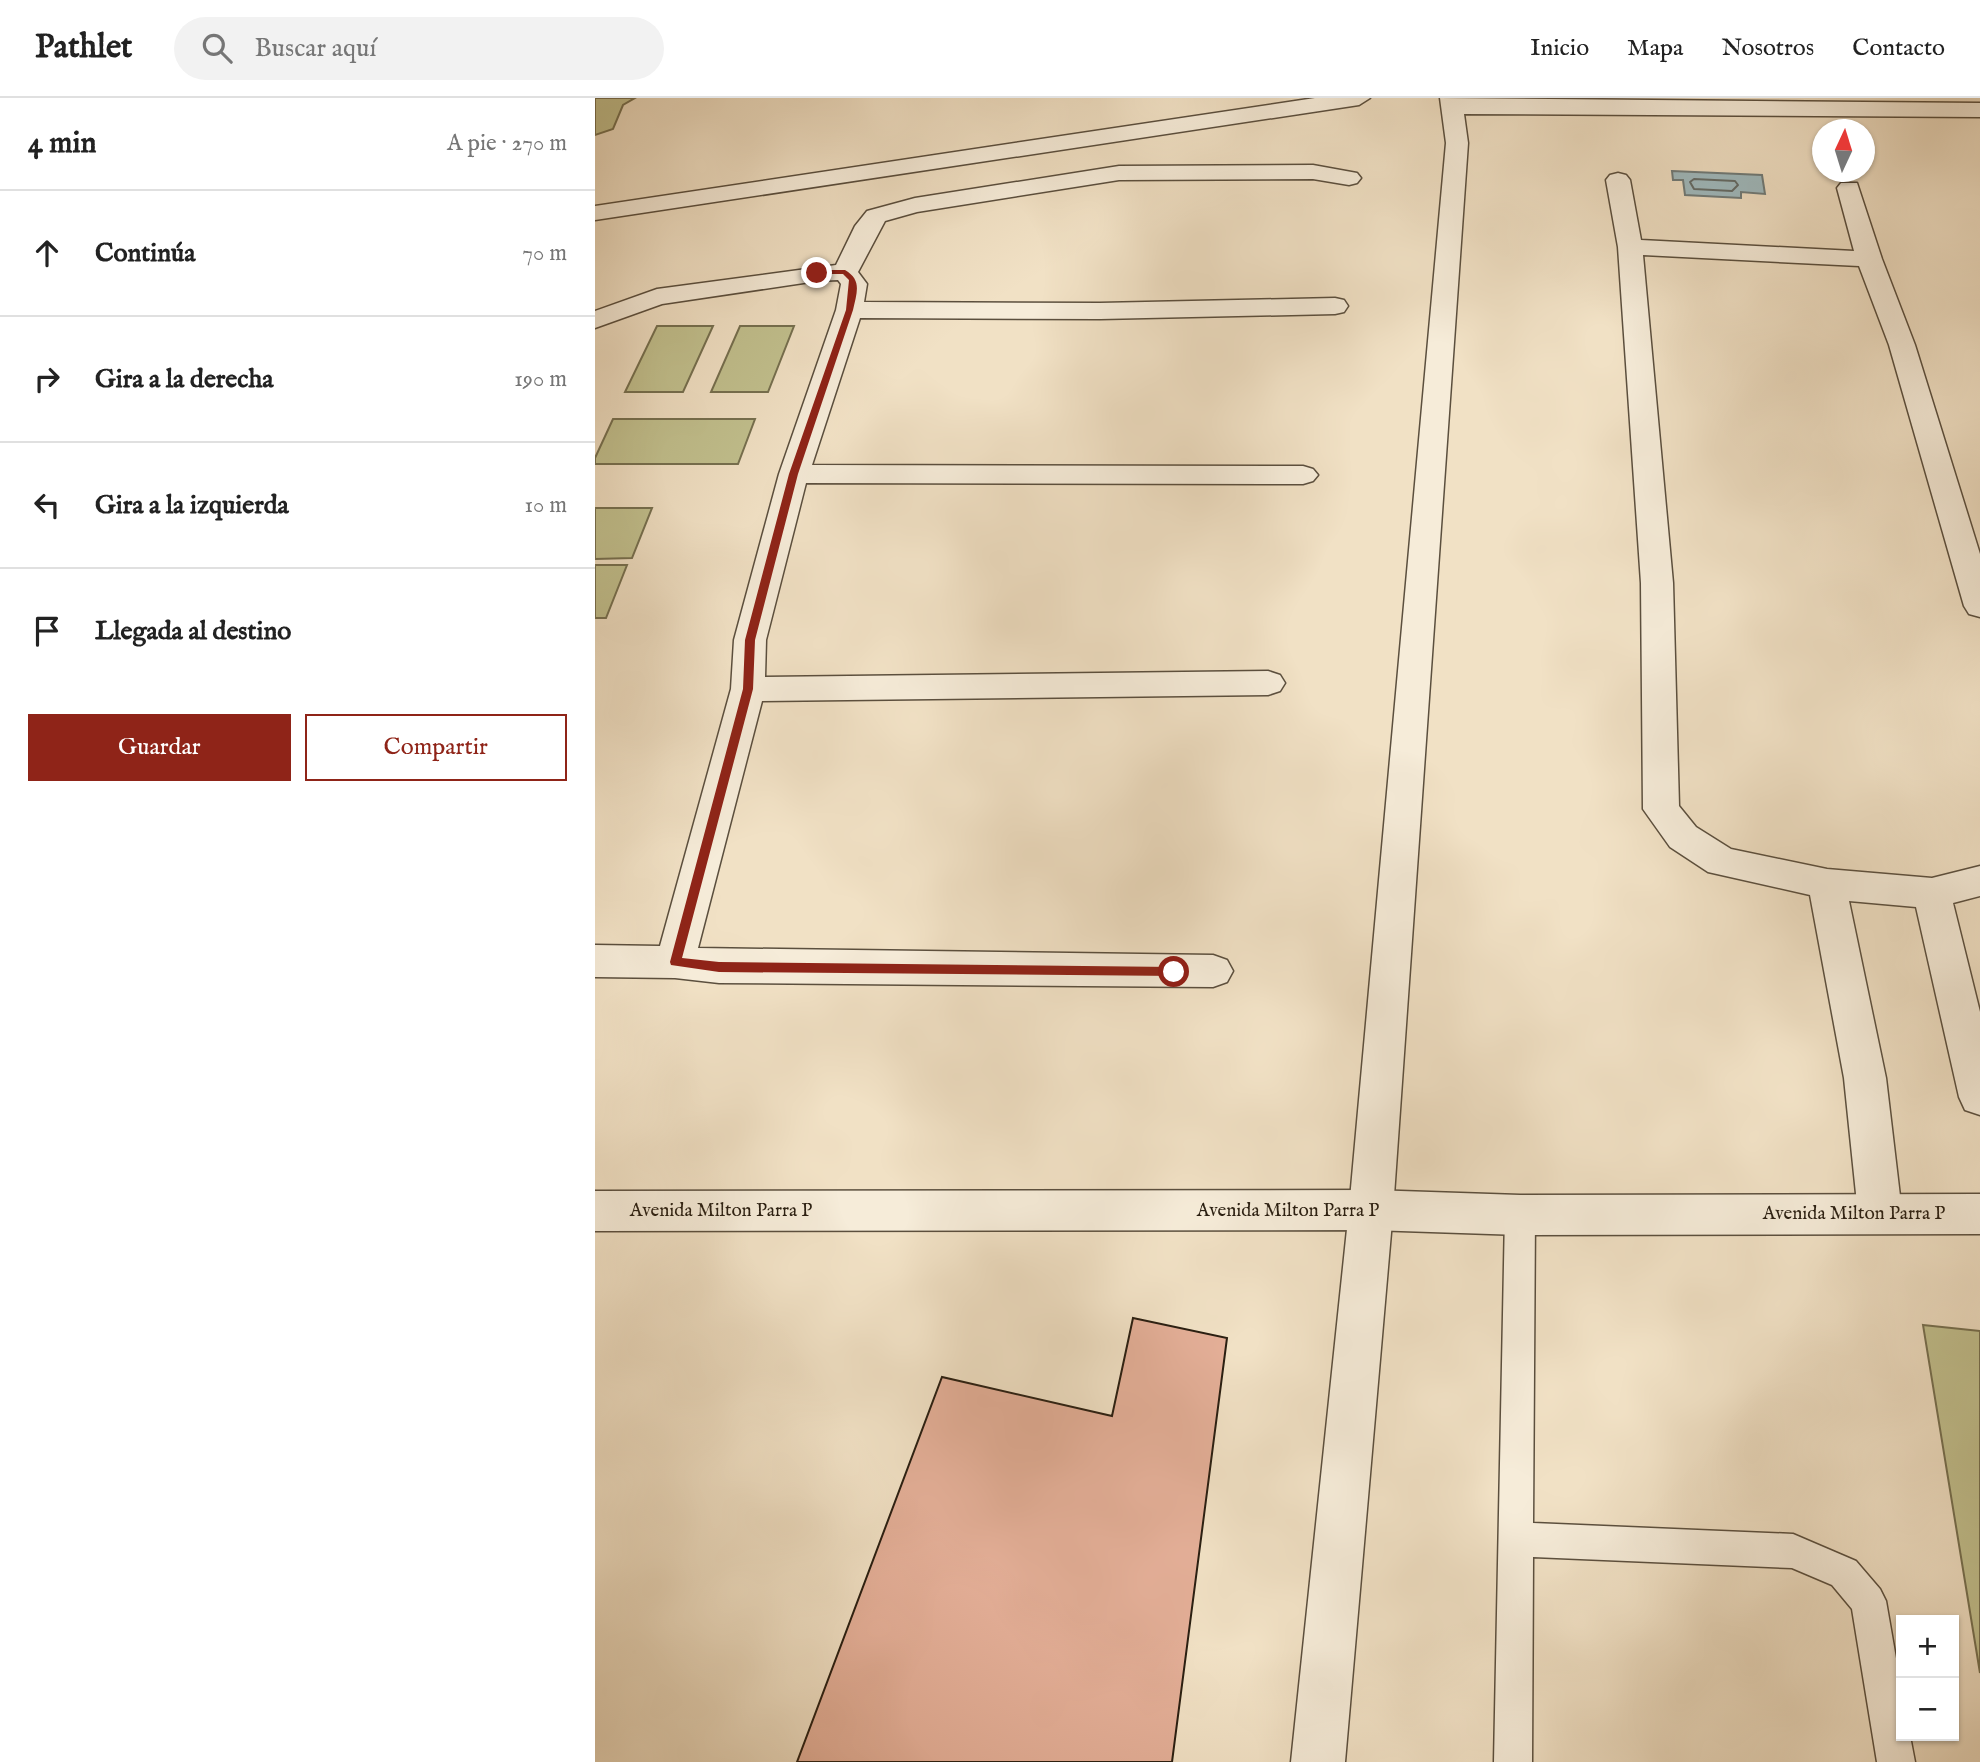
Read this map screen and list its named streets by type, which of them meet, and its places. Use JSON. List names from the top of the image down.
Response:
{
  "streets": {
    "street": ["Avenida Milton Parra P"]
  },
  "north": "top",
  "page": {
    "header": "Pathlet",
    "search": "Buscar aquí",
    "nav": [
      "Inicio",
      "Mapa",
      "Nosotros",
      "Contacto"
    ],
    "heading": ["4 min", "A pie · 270 m"],
    "list": [
      ["Continúa", "70 m"],
      ["Gira a la derecha", "190 m"],
      ["Gira a la izquierda", "10 m"],
      "Llegada al destino"
    ],
    "buttons": ["Guardar", "Compartir"],
    "map_buttons": ["+", "−"]
  }
}
